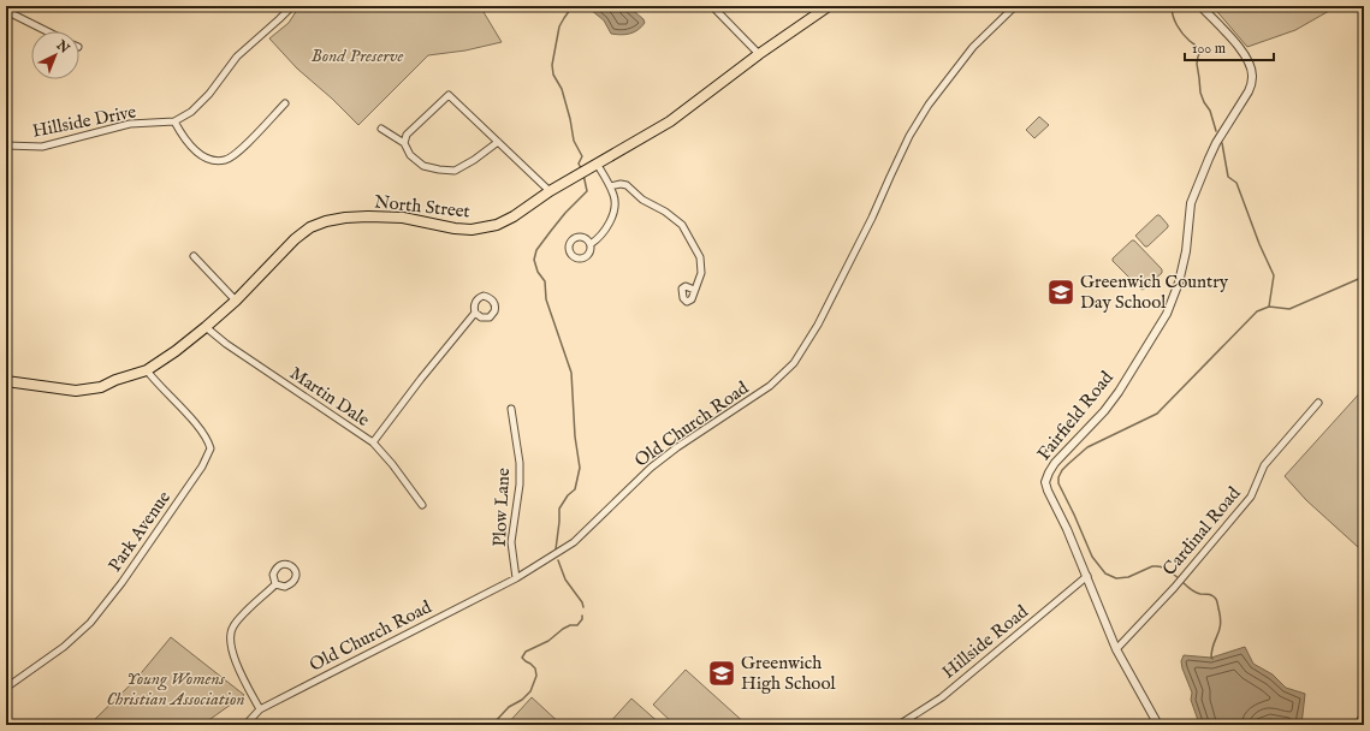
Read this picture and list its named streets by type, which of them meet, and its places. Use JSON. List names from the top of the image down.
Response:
{
  "streets": {
    "main road": ["North Street"],
    "street": [
      "Hillside Drive",
      "Martin Dale",
      "Fairfield Road",
      "Old Church Road",
      "Plow Lane",
      "Park Avenue",
      "Cardinal Road",
      "Hillside Road"
    ]
  },
  "crossings": [
    ["North Street", "Martin Dale"],
    ["North Street", "Park Avenue"],
    ["Fairfield Road", "Cardinal Road"],
    ["Fairfield Road", "Hillside Road"],
    ["Old Church Road", "Plow Lane"]
  ],
  "parks": ["Bond Preserve", "Young Womens Christian Association"],
  "places": {
    "school or university": ["Greenwich Country Day School", "Greenwich High School"]
  },
  "scale_bar": "100 m",
  "north": "top right"
}
